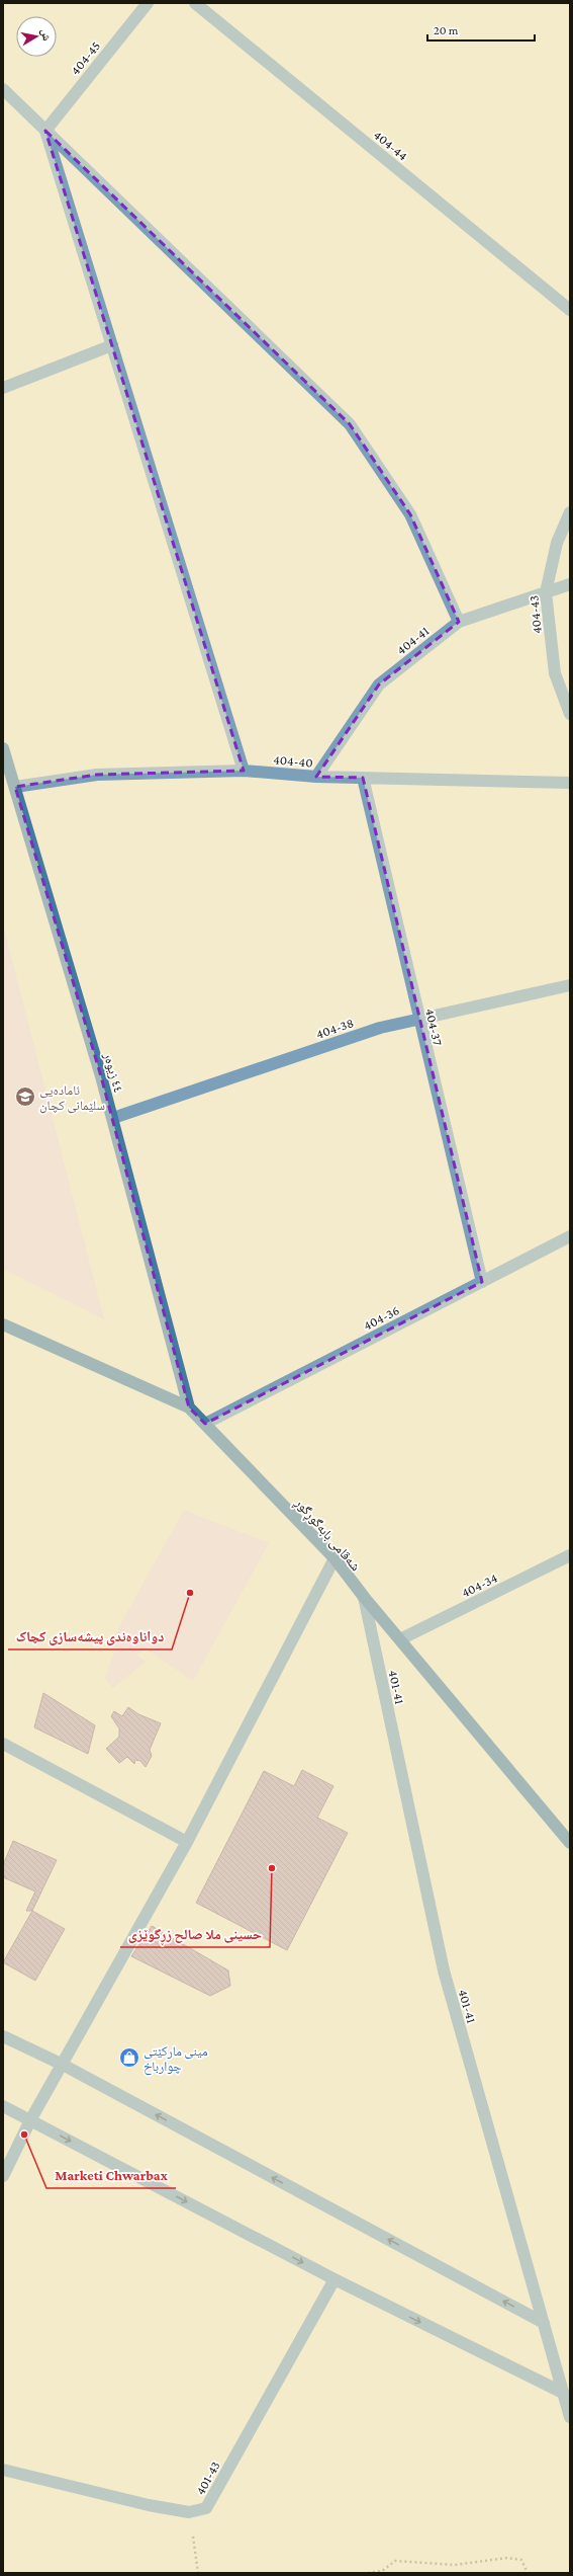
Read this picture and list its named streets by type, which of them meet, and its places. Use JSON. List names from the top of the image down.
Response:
{
  "streets": {
    "street": [
      "404-45",
      "404-44",
      "404-43",
      "404-41",
      "404-40",
      "404-37",
      "404-38",
      "٤٤ زیوەر",
      "404-36",
      "شەقامی بابەگوڕگوڕ",
      "404-34",
      "401-41",
      "401-43"
    ]
  },
  "crossings": [
    ["404-43", "404-41"],
    ["404-41", "404-40"],
    ["404-40", "404-37"],
    ["404-40", "٤٤ زیوەر"],
    ["404-37", "404-38"],
    ["404-37", "404-36"],
    ["404-38", "٤٤ زیوەر"],
    ["٤٤ زیوەر", "شەقامی بابەگوڕگوڕ"],
    ["404-36", "شەقامی بابەگوڕگوڕ"],
    ["شەقامی بابەگوڕگوڕ", "404-34"],
    ["شەقامی بابەگوڕگوڕ", "401-41"]
  ],
  "places": {
    "school or university": ["ئامادەیی سلێمانی کچان"],
    "other": ["دواناوەندی پیشەسازی کچاک", "حسینی ملا صالح زڕگوێزی", "Marketi Chwarbax"],
    "shop": ["مینی مارکێتی چوارباخ"]
  },
  "scale_bar": "20 m",
  "north": "right"
}
